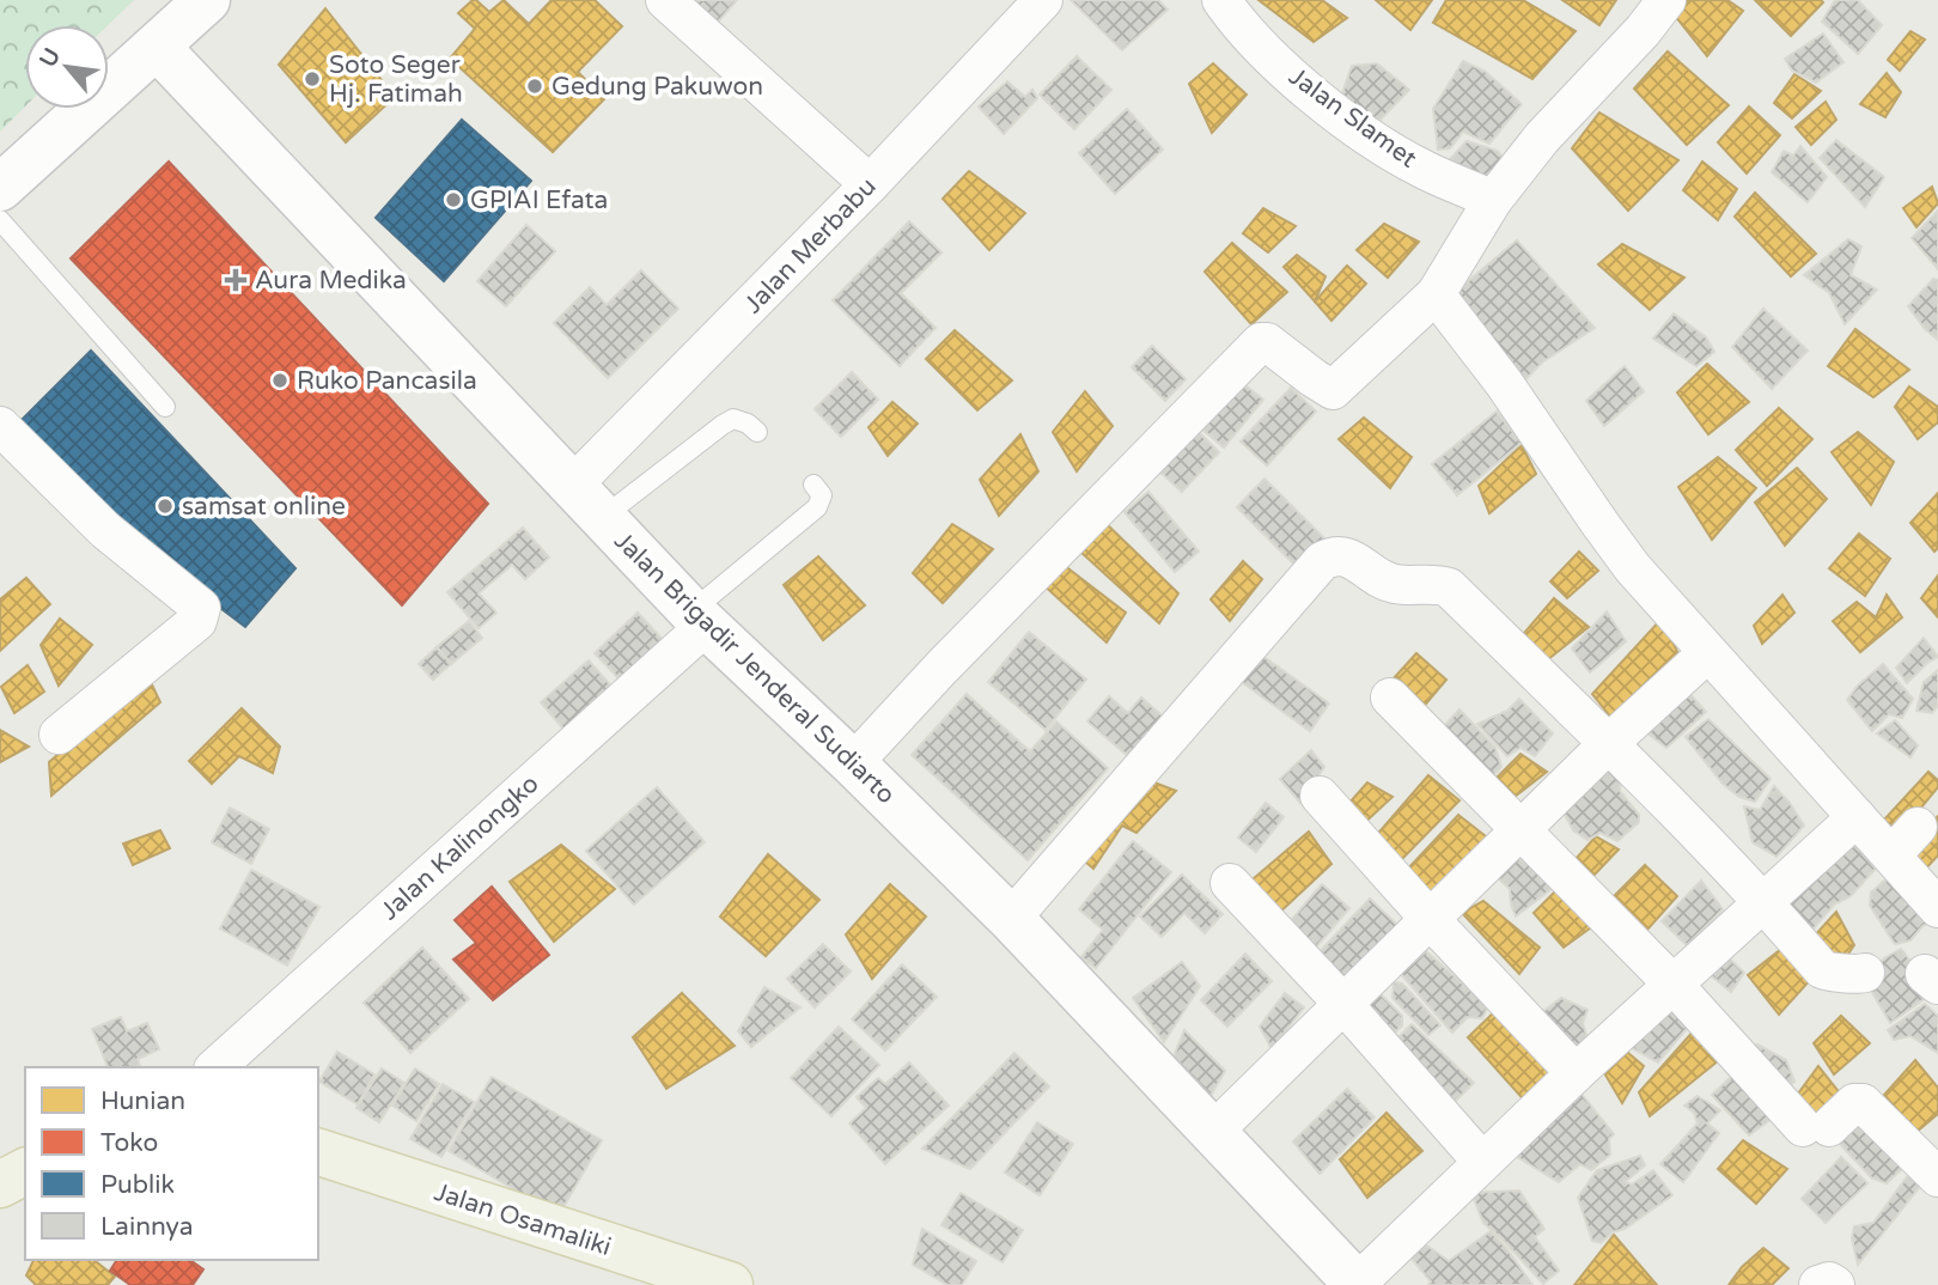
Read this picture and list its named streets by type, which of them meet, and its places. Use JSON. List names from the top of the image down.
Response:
{
  "streets": {
    "main road": ["Jalan Osamaliki"],
    "street": [
      "Jalan Slamet",
      "Jalan Merbabu",
      "Jalan Brigadir Jenderal Sudiarto",
      "Jalan Kalinongko"
    ]
  },
  "crossings": [
    ["Jalan Merbabu", "Jalan Brigadir Jenderal Sudiarto"],
    ["Jalan Brigadir Jenderal Sudiarto", "Jalan Kalinongko"]
  ],
  "places": {
    "other": [
      "Soto Seger Hj. Fatimah",
      "Gedung Pakuwon",
      "GPIAI Efata",
      "Ruko Pancasila",
      "samsat online"
    ],
    "health": ["Aura Medika"]
  },
  "legend": [
    "Hunian",
    "Toko",
    "Publik",
    "Lainnya"
  ],
  "north": "top left"
}
